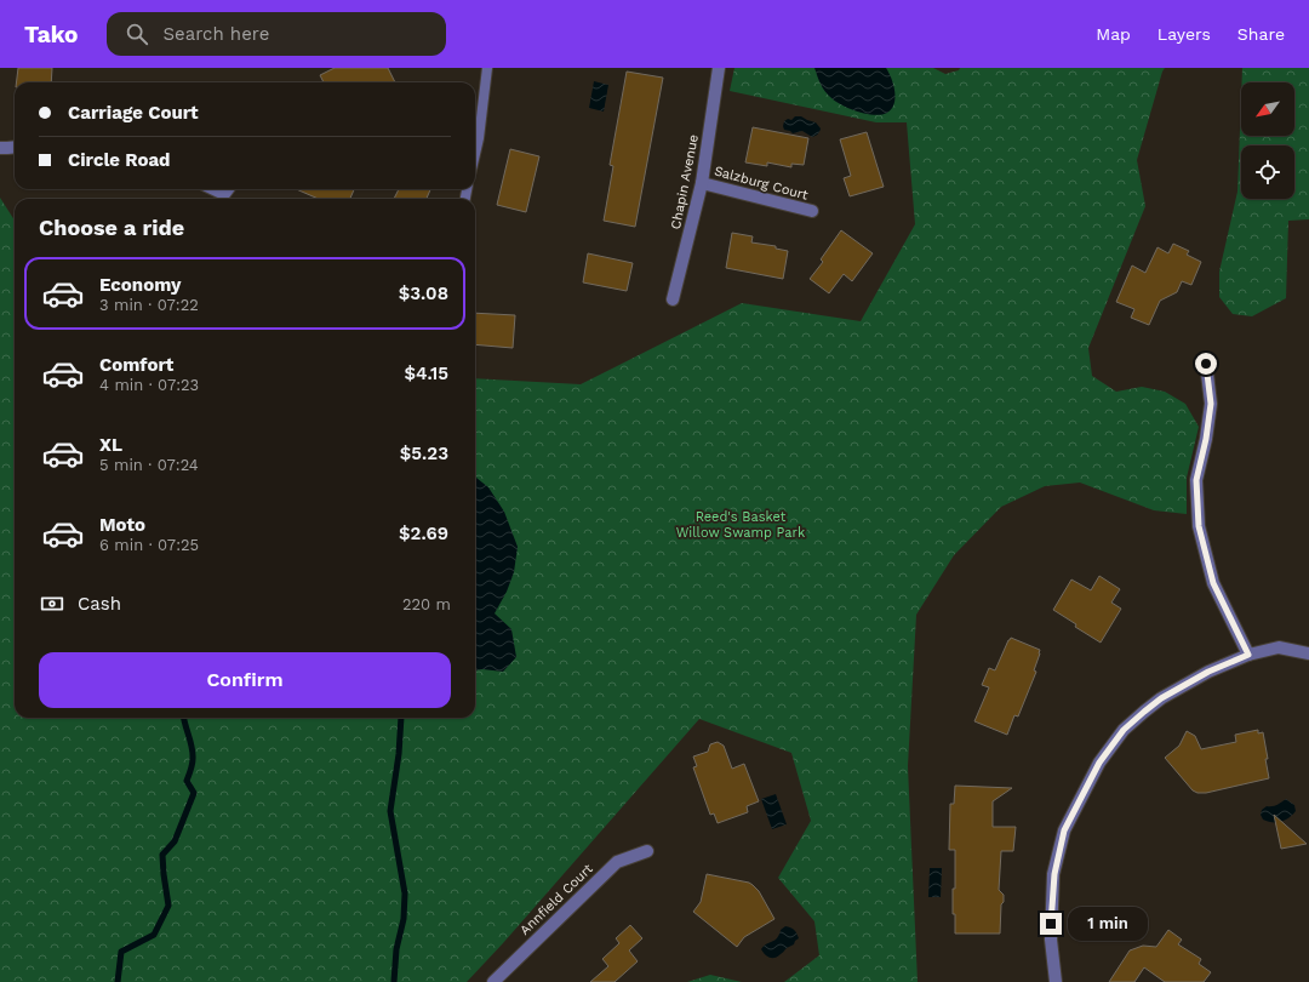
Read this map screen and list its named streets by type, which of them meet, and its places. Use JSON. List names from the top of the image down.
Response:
{
  "streets": {
    "street": ["Chapin Avenue", "Salzburg Court", "Annfield Court"]
  },
  "crossings": [
    ["Chapin Avenue", "Salzburg Court"]
  ],
  "parks": ["Reed's Basket Willow Swamp Park"],
  "north": "bottom left",
  "page": {
    "header": "Tako",
    "search": "Search here",
    "nav": ["Map", "Layers", "Share"],
    "banner": ["Carriage Court", "Circle Road"],
    "heading": "Choose a ride",
    "list": [
      {
        "name": "Economy",
        "note": "3 min · 07:22",
        "value": "$3.08"
      },
      {
        "name": "Comfort",
        "note": "4 min · 07:23",
        "value": "$4.15"
      },
      {
        "name": "XL",
        "note": "5 min · 07:24",
        "value": "$5.23"
      },
      {
        "name": "Moto",
        "note": "6 min · 07:25",
        "value": "$2.69"
      }
    ],
    "pay": ["Cash", "220 m"],
    "buttons": "Confirm",
    "bubble": "1 min"
  }
}
